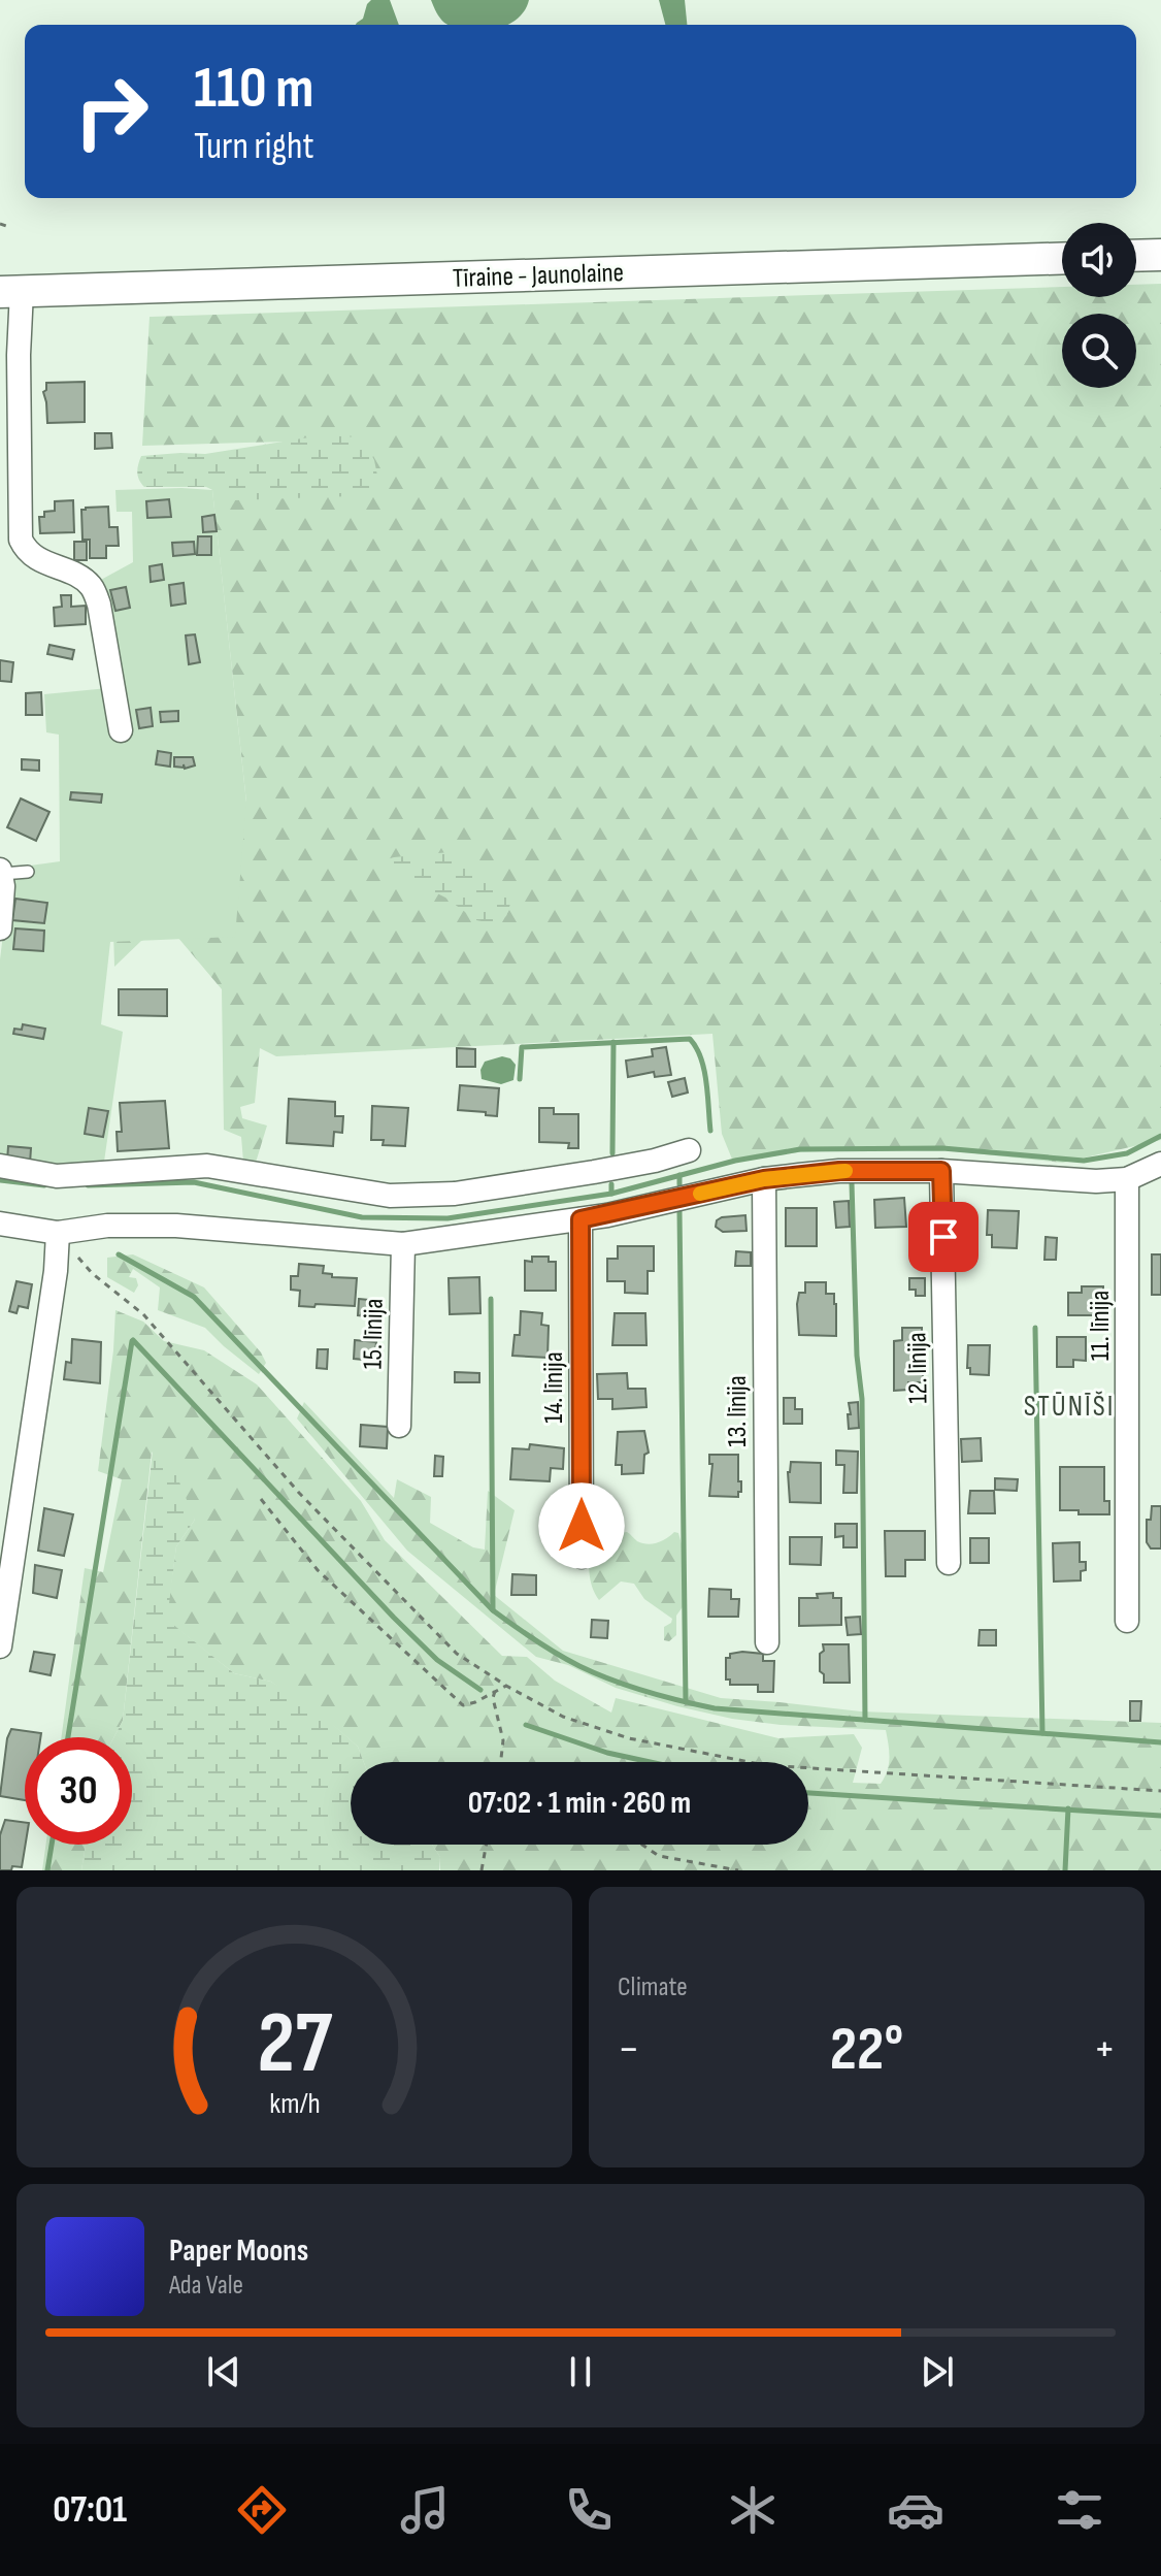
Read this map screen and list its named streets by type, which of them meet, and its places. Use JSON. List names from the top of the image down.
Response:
{
  "streets": {
    "main road": ["Tīraine - Jaunolaine"],
    "street": [
      "11. līnija",
      "15. līnija",
      "12. līnija",
      "14. līnija",
      "13. līnija"
    ]
  },
  "districts": ["STŪNĪŠI"],
  "page": {
    "turn": ["110 m", "Turn right"],
    "limit": "30",
    "trip": "07:02 · 1 min · 260 m",
    "tile": "Climate",
    "heat": ["−", "22°", "+"],
    "song": ["Paper Moons", "Ada Vale"],
    "tabs": "07:01",
    "gauge": ["27", "km/h"]
  }
}
